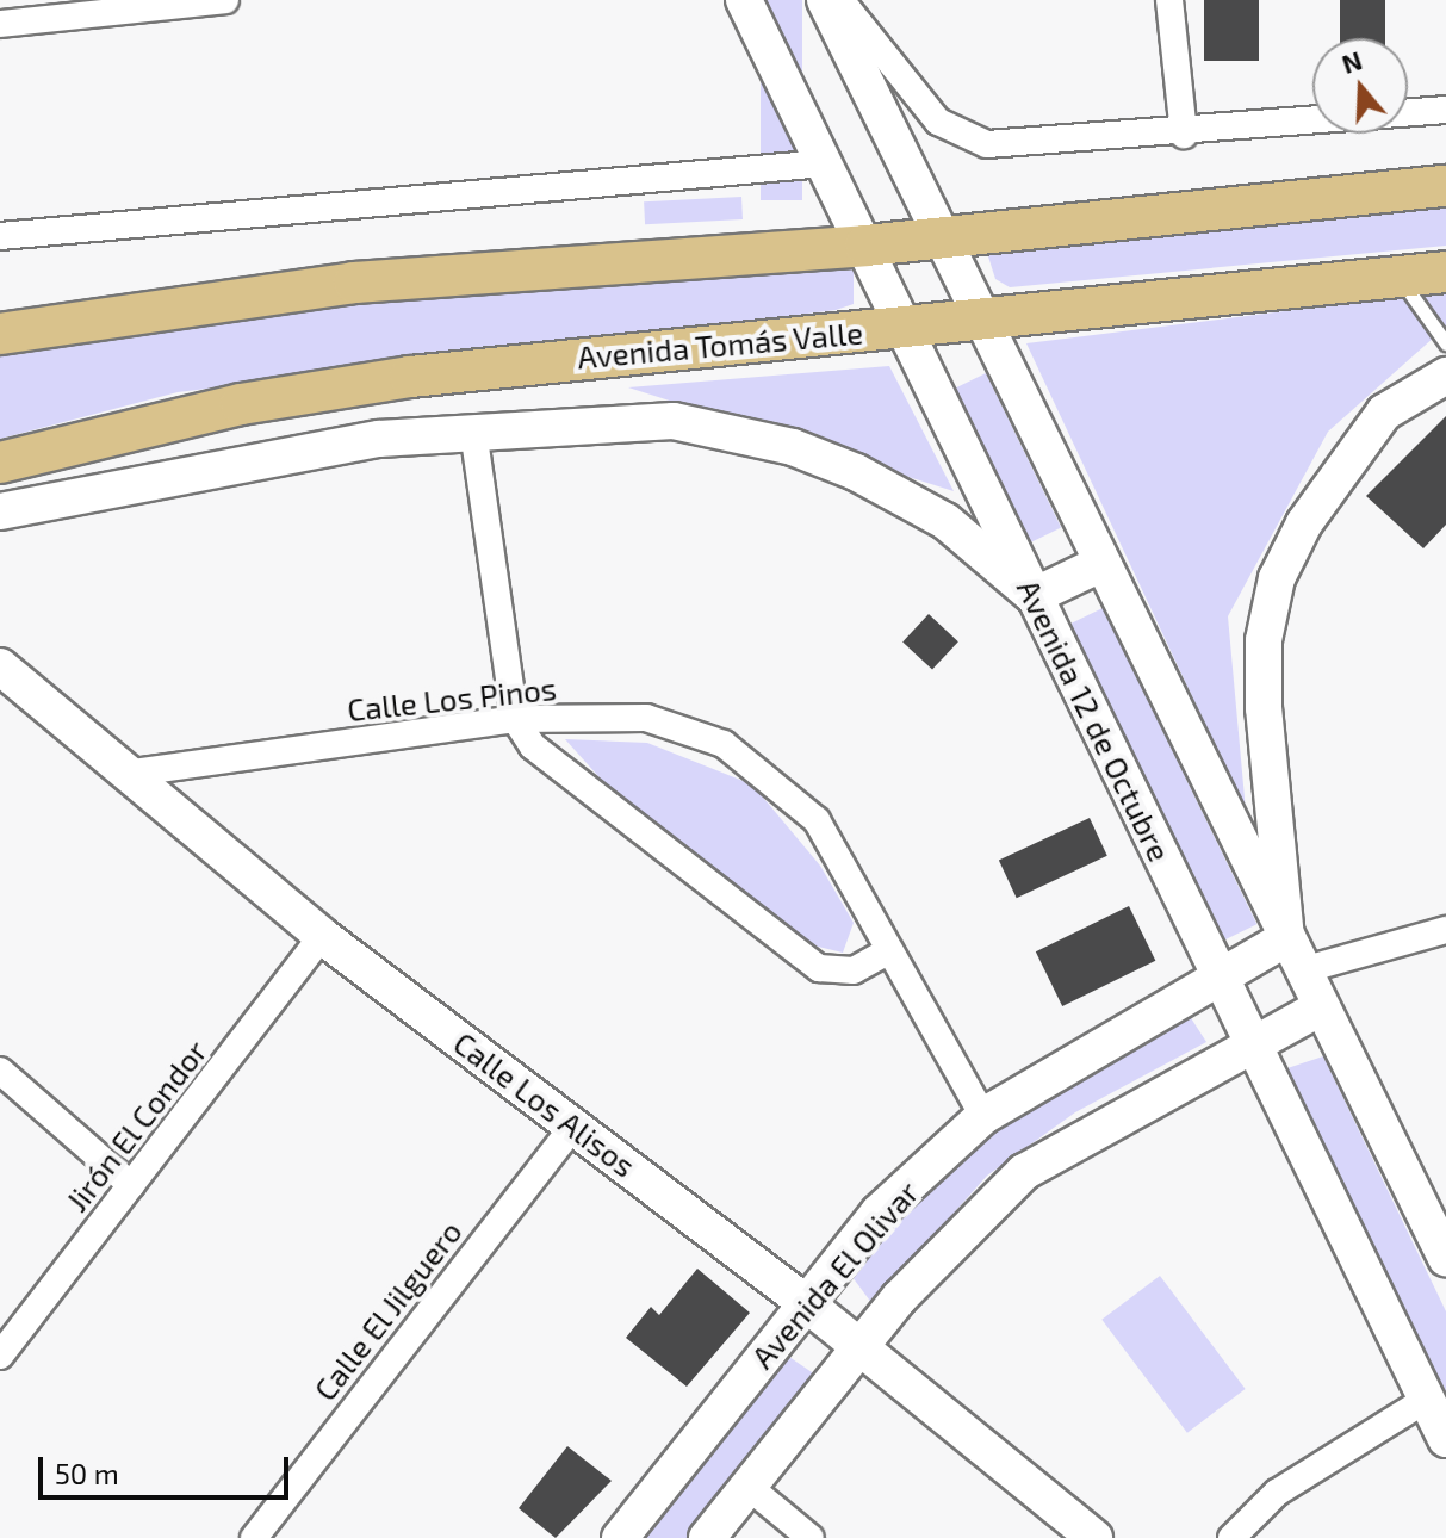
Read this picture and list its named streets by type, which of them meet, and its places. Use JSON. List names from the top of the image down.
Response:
{
  "streets": {
    "main road": [
      "Avenida Tomás Valle",
      "Avenida 12 de Octubre",
      "Calle Los Alisos",
      "Avenida El Olivar"
    ],
    "street": ["Calle Los Pinos", "Jirón El Condor", "Calle El Jilguero"]
  },
  "crossings": [
    ["Avenida Tomás Valle", "Avenida 12 de Octubre"],
    ["Calle Los Pinos", "Calle Los Alisos"],
    ["Calle Los Pinos", "Avenida El Olivar"],
    ["Avenida 12 de Octubre", "Avenida El Olivar"],
    ["Calle Los Alisos", "Jirón El Condor"],
    ["Calle Los Alisos", "Avenida El Olivar"],
    ["Calle Los Alisos", "Calle El Jilguero"]
  ],
  "scale_bar": "50 m",
  "north": "top"
}
